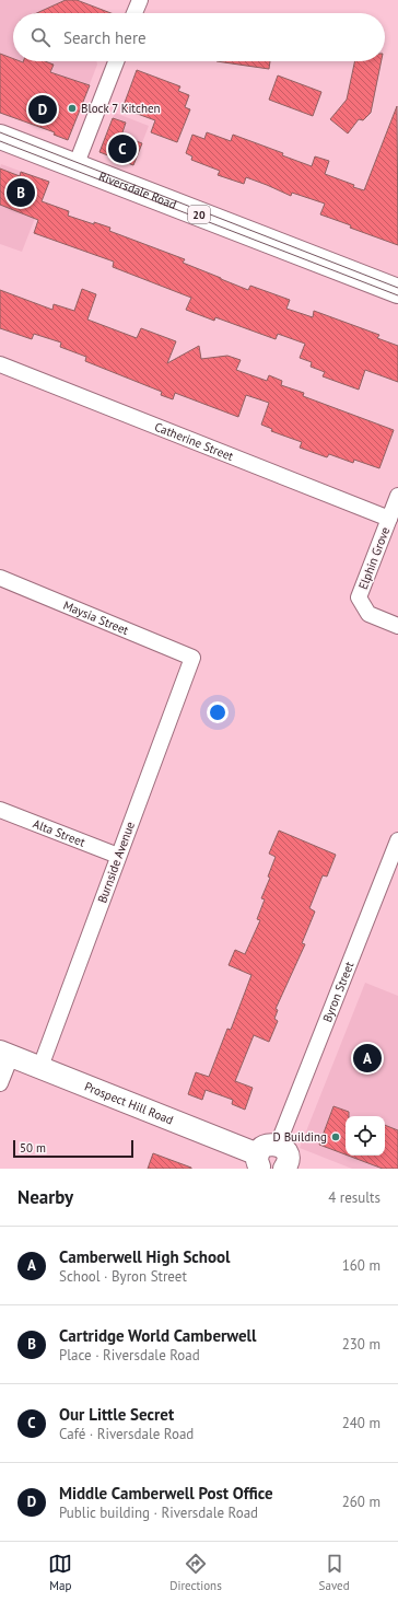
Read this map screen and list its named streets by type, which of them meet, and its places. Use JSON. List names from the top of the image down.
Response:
{
  "streets": {
    "main road": ["Riversdale Road", "20"],
    "street": [
      "Catherine Street",
      "Elphin Grove",
      "Maysia Street",
      "Alta Street",
      "Burnside Avenue",
      "Byron Street",
      "Prospect Hill Road"
    ]
  },
  "crossings": [
    ["Catherine Street", "Elphin Grove"],
    ["Maysia Street", "Burnside Avenue"],
    ["Alta Street", "Burnside Avenue"],
    ["Burnside Avenue", "Prospect Hill Road"]
  ],
  "places": ["Block 7 Kitchen", "D Building"],
  "scale_bar": "50 m",
  "page": {
    "search": "Search here",
    "pins": [
      "D",
      "C",
      "B",
      "A"
    ],
    "scale": "50 m",
    "heading": ["Nearby", "4 results"],
    "list": [
      {
        "mark": "A",
        "name": "Camberwell High School",
        "note": "School · Byron Street",
        "value": "160 m"
      },
      {
        "mark": "B",
        "name": "Cartridge World Camberwell",
        "note": "Place · Riversdale Road",
        "value": "230 m"
      },
      {
        "mark": "C",
        "name": "Our Little Secret",
        "note": "Café · Riversdale Road",
        "value": "240 m"
      },
      {
        "mark": "D",
        "name": "Middle Camberwell Post Office",
        "note": "Public building · Riversdale Road",
        "value": "260 m"
      }
    ],
    "nav": ["Map", "Directions", "Saved"]
  }
}
